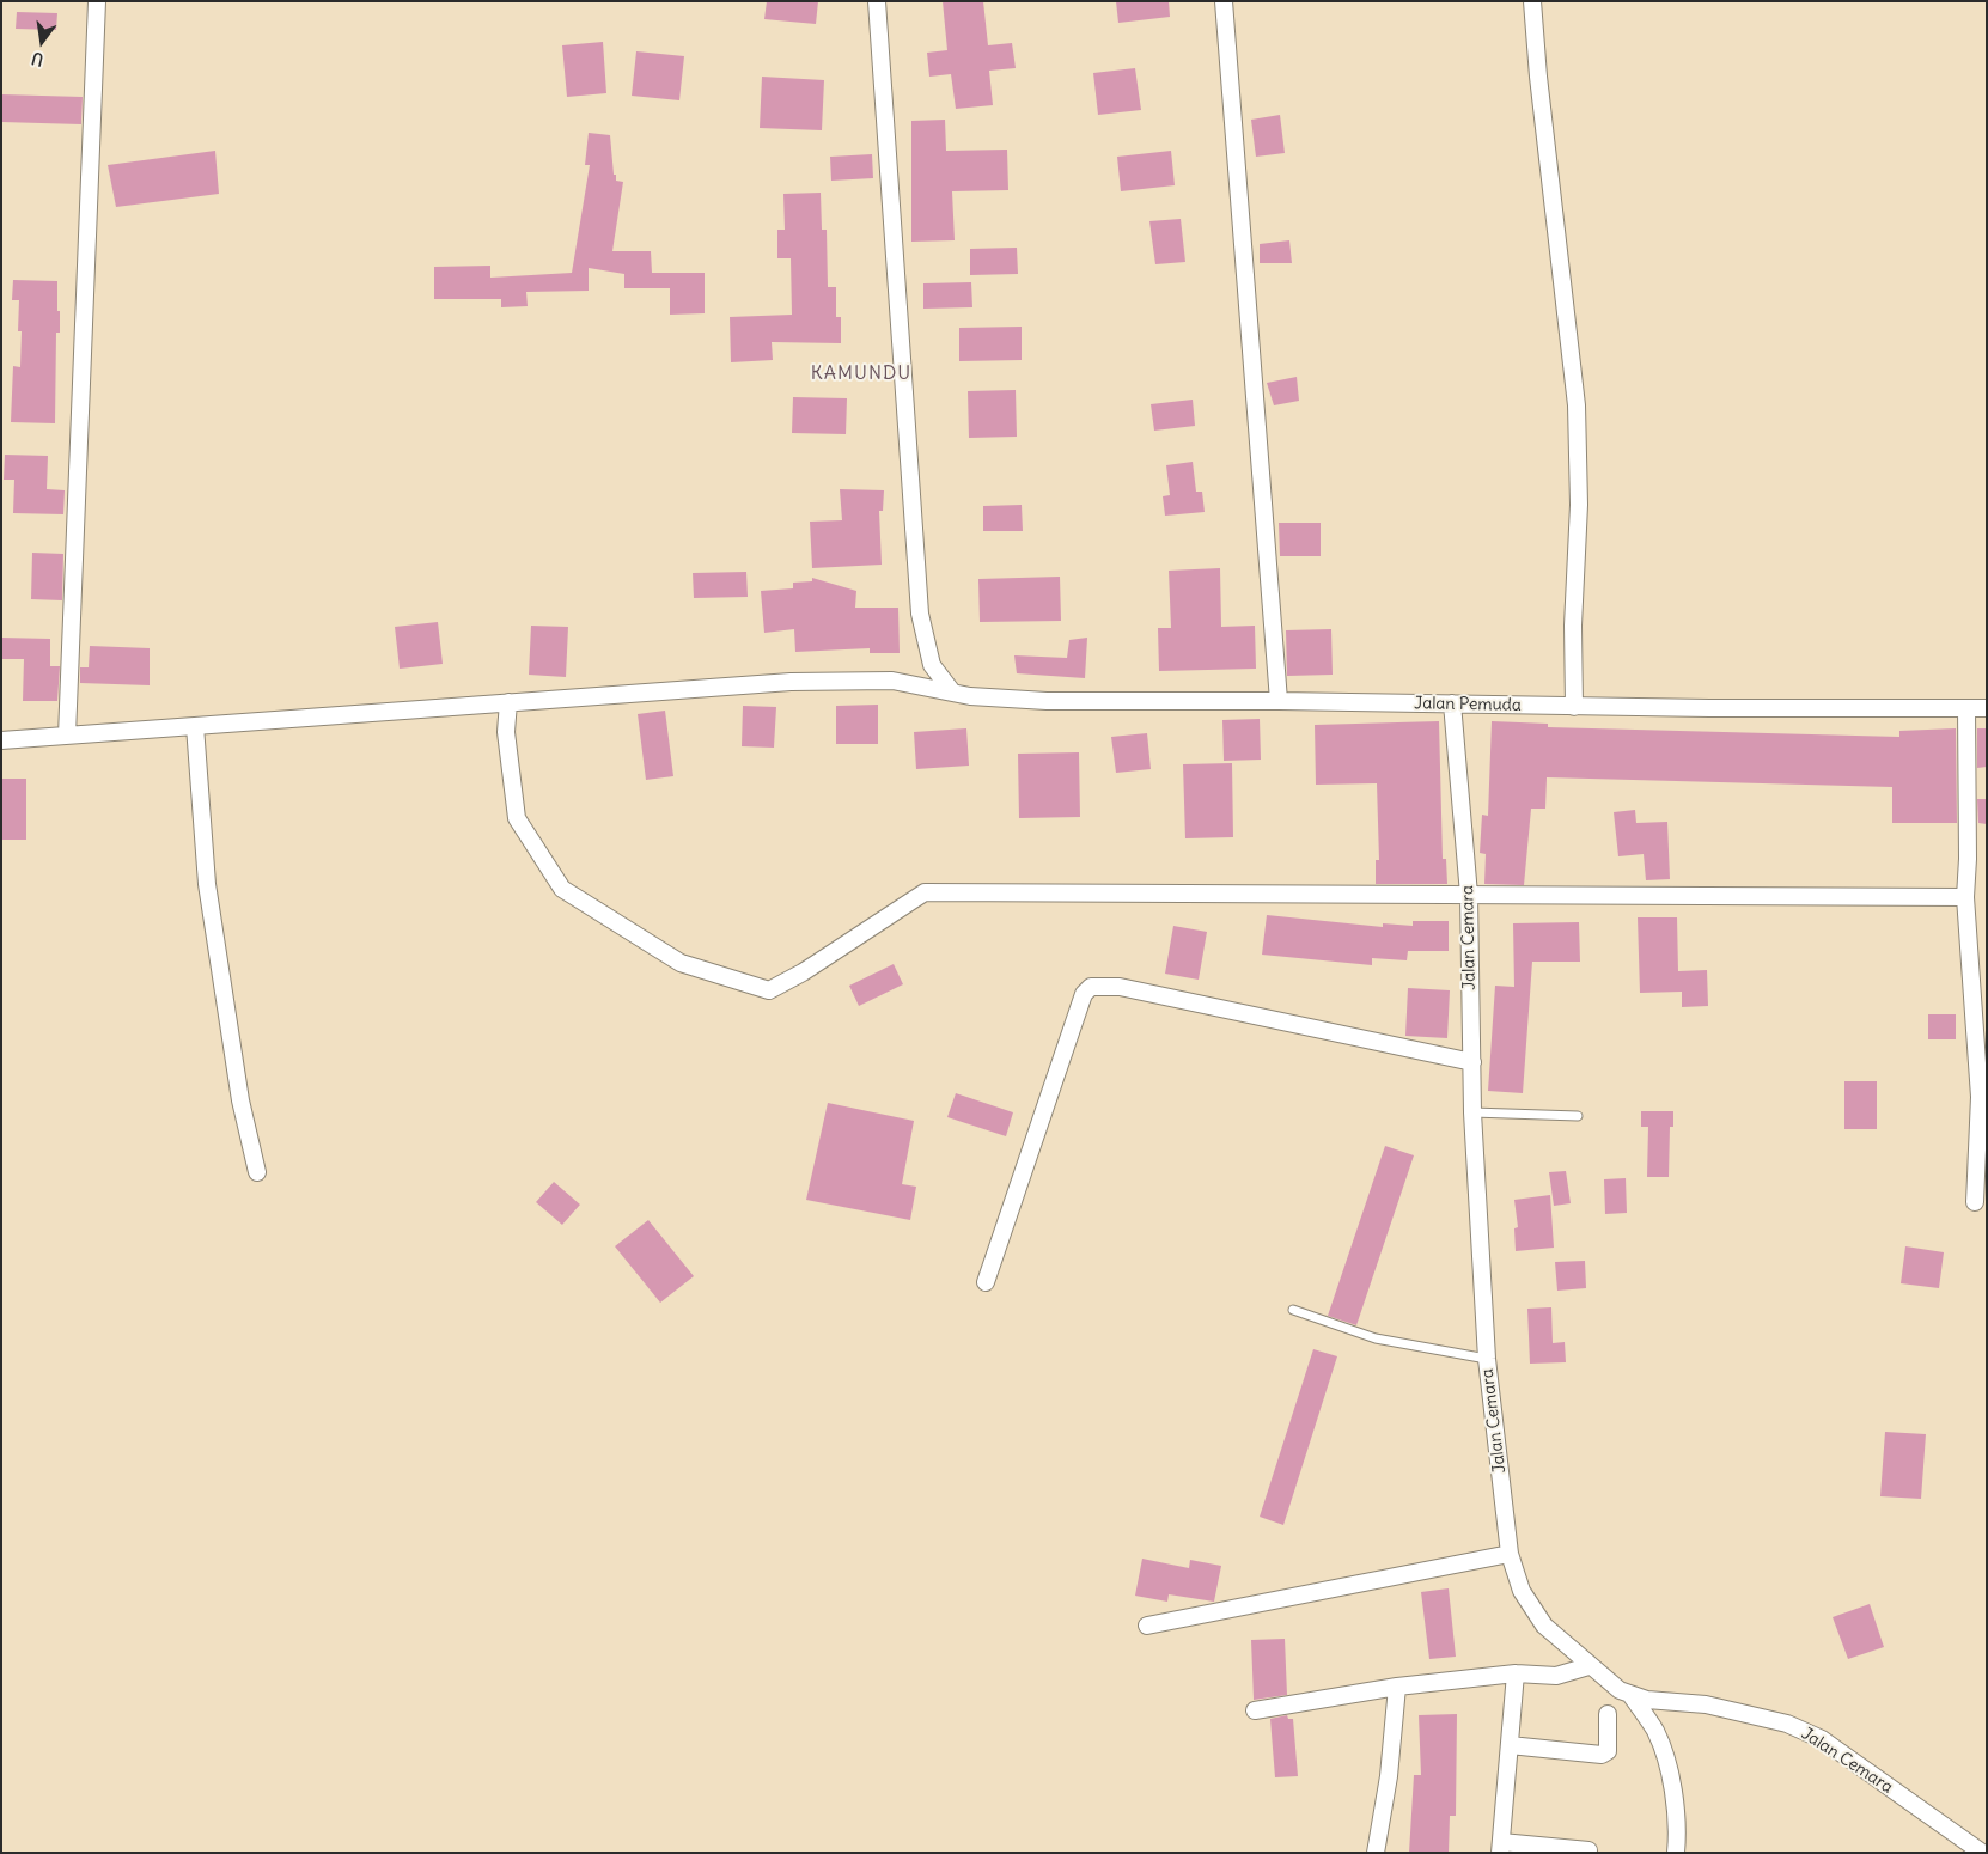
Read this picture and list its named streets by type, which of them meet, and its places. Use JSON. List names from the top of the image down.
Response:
{
  "streets": {
    "street": ["Jalan Pemuda", "Jalan Cemara"]
  },
  "crossings": [
    ["Jalan Pemuda", "Jalan Cemara"]
  ],
  "districts": ["KAMUNDU"],
  "north": "bottom"
}
